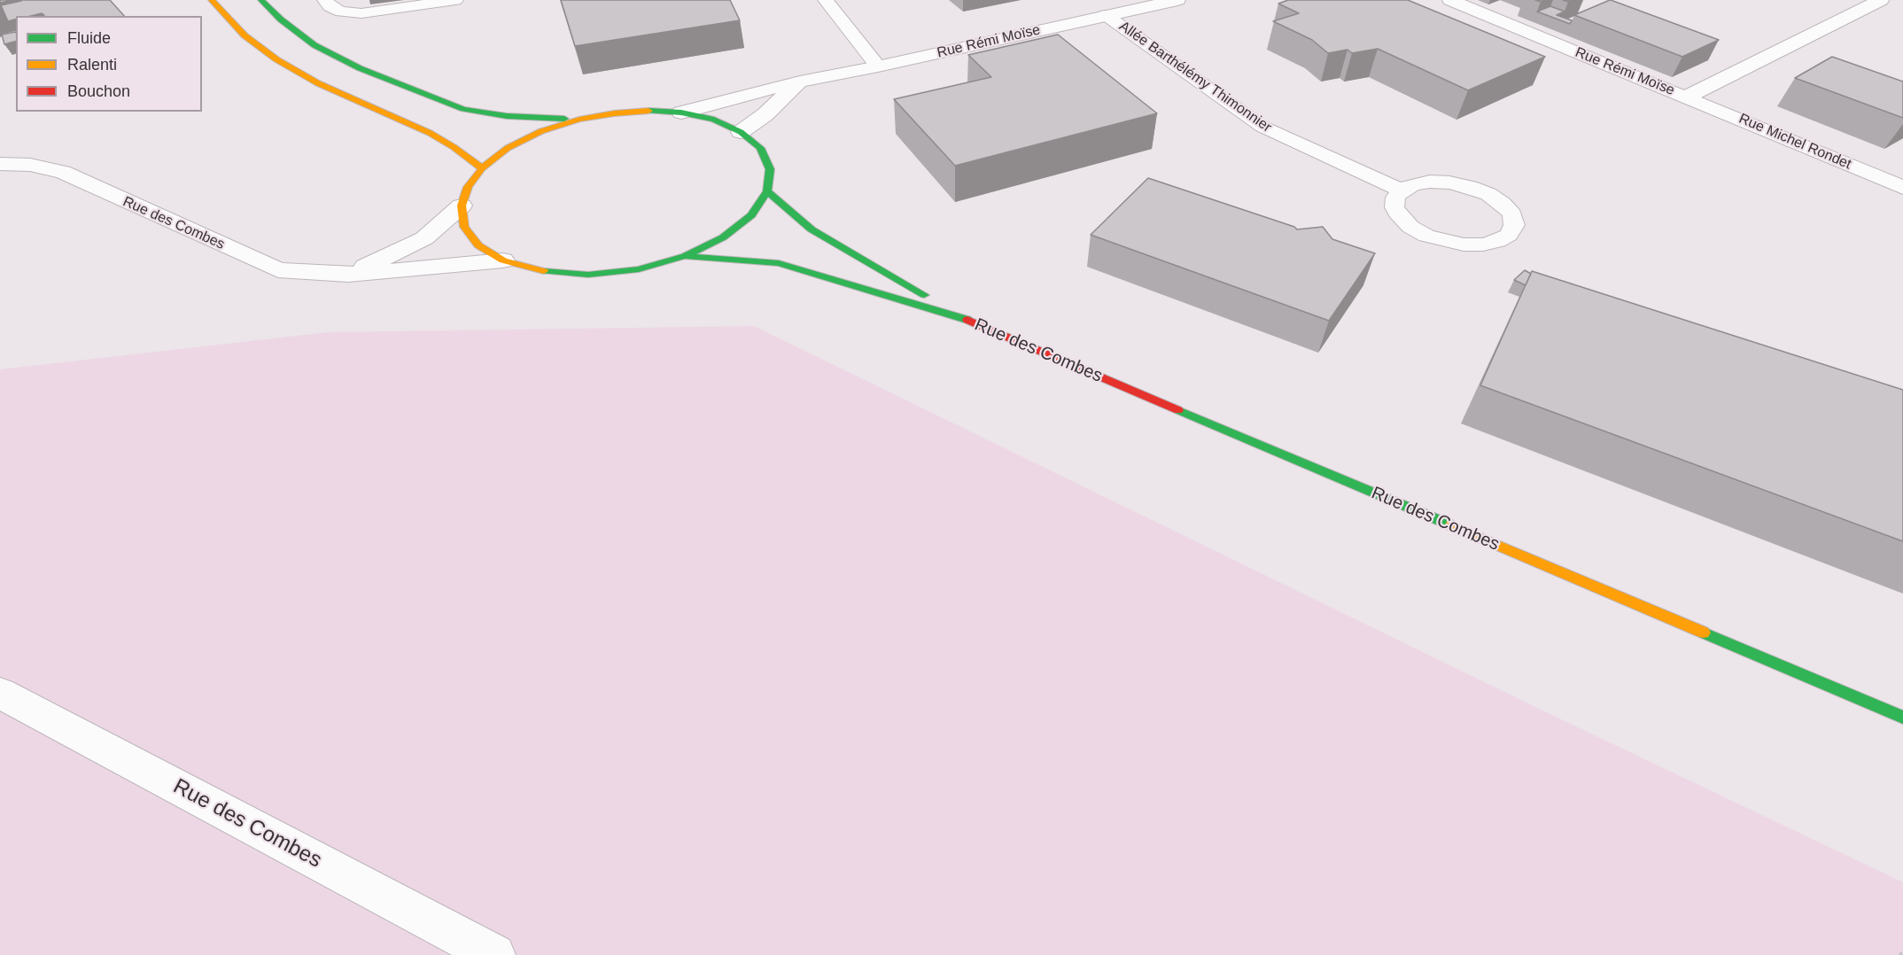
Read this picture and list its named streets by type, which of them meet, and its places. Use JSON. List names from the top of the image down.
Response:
{
  "streets": {
    "main road": ["Rue des Combes"],
    "street": ["Rue Rémi Moïse", "Rue Michel Rondet"],
    "lane": ["Allée Barthélémy Thimonnier"]
  },
  "crossings": [
    ["Rue Rémi Moïse", "Allée Barthélémy Thimonnier"],
    ["Rue Rémi Moïse", "Rue Michel Rondet"]
  ],
  "legend": ["Fluide", "Ralenti", "Bouchon"]
}
